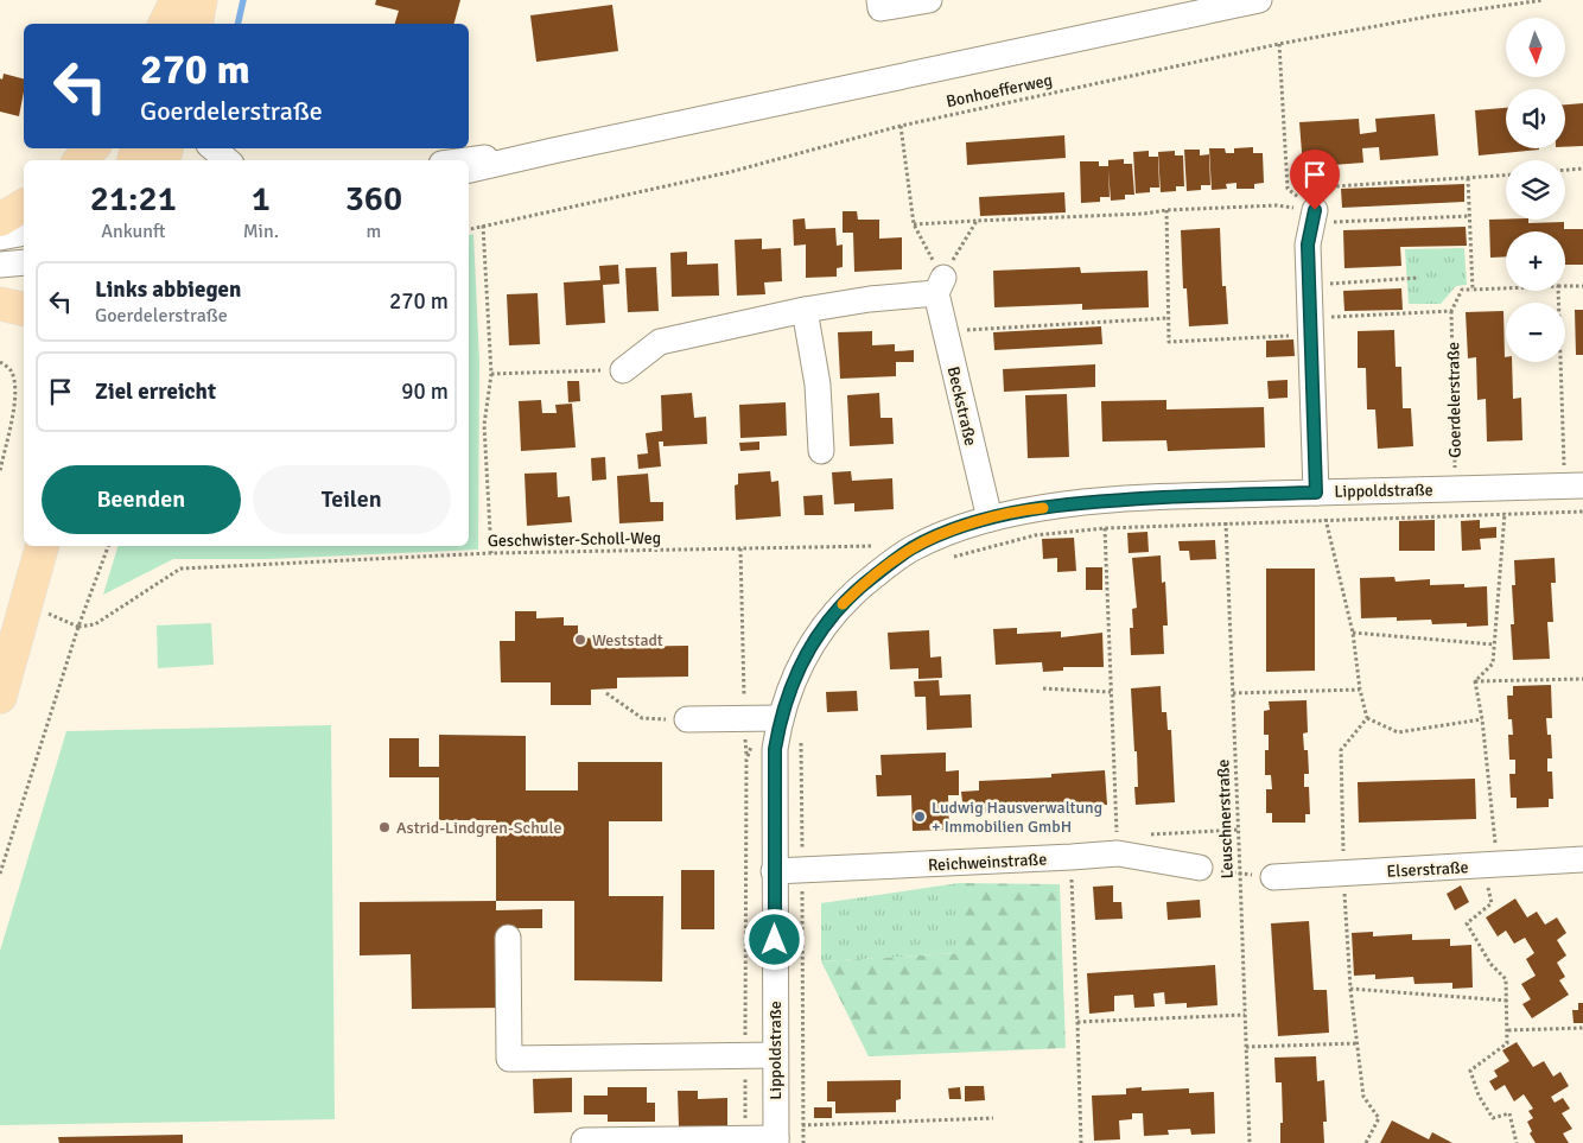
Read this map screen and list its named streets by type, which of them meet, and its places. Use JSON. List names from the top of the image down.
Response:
{
  "streets": {
    "street": [
      "Beckstraße",
      "Lippoldstraße",
      "Reichweinstraße",
      "Elserstraße"
    ],
    "path": [
      "Bonhoefferweg",
      "Goerdelerstraße",
      "Geschwister-Scholl-Weg",
      "Leuschnerstraße"
    ]
  },
  "crossings": [
    ["Goerdelerstraße", "Lippoldstraße"],
    ["Beckstraße", "Lippoldstraße"],
    ["Lippoldstraße", "Geschwister-Scholl-Weg"],
    ["Lippoldstraße", "Leuschnerstraße"],
    ["Lippoldstraße", "Reichweinstraße"]
  ],
  "places": ["Weststadt", "Ludwig Hausverwaltung + Immobilien GmbH", "Astrid-Lindgren-Schule"],
  "north": "bottom",
  "page": {
    "map_buttons": ["+", "−"],
    "turn": ["270 m", "Goerdelerstraße"],
    "eta": [
      "21:21",
      "Ankunft",
      "1",
      "Min.",
      "360",
      "m"
    ],
    "list": [
      {
        "name": "Links abbiegen",
        "note": "Goerdelerstraße",
        "value": "270 m"
      },
      {
        "name": "Ziel erreicht",
        "value": "90 m"
      }
    ],
    "buttons": ["Beenden", "Teilen"]
  }
}
